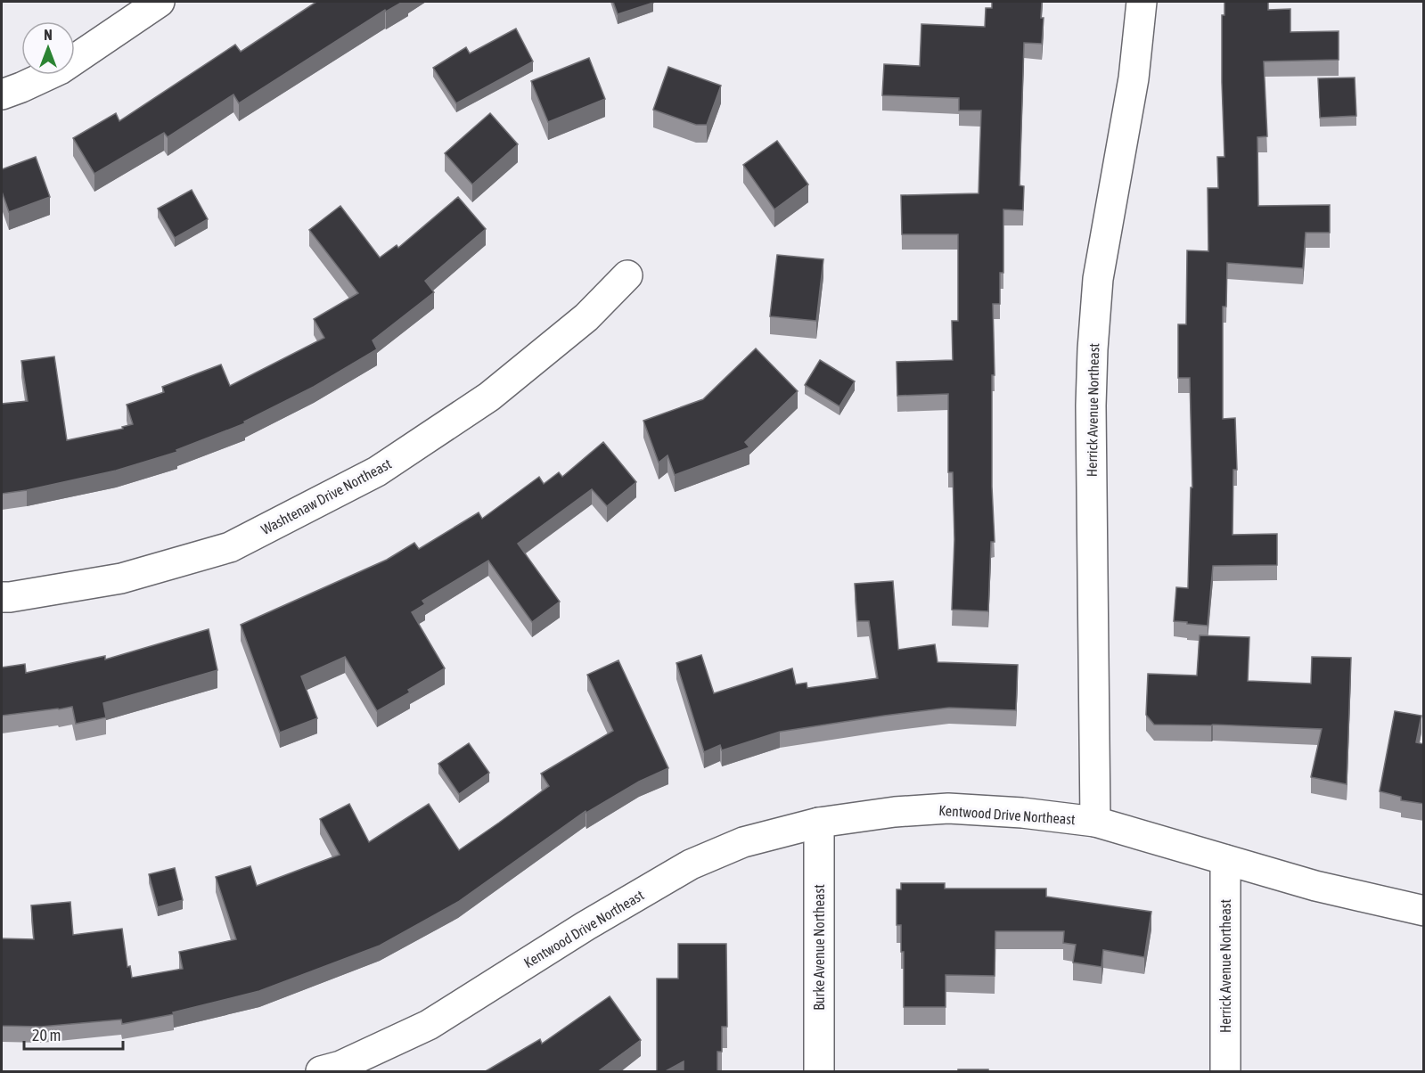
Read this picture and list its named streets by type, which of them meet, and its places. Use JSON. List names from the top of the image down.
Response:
{
  "streets": {
    "street": [
      "Herrick Avenue Northeast",
      "Washtenaw Drive Northeast",
      "Kentwood Drive Northeast",
      "Burke Avenue Northeast"
    ]
  },
  "crossings": [
    ["Herrick Avenue Northeast", "Kentwood Drive Northeast"],
    ["Kentwood Drive Northeast", "Burke Avenue Northeast"]
  ],
  "scale_bar": "20 m",
  "north": "top"
}
